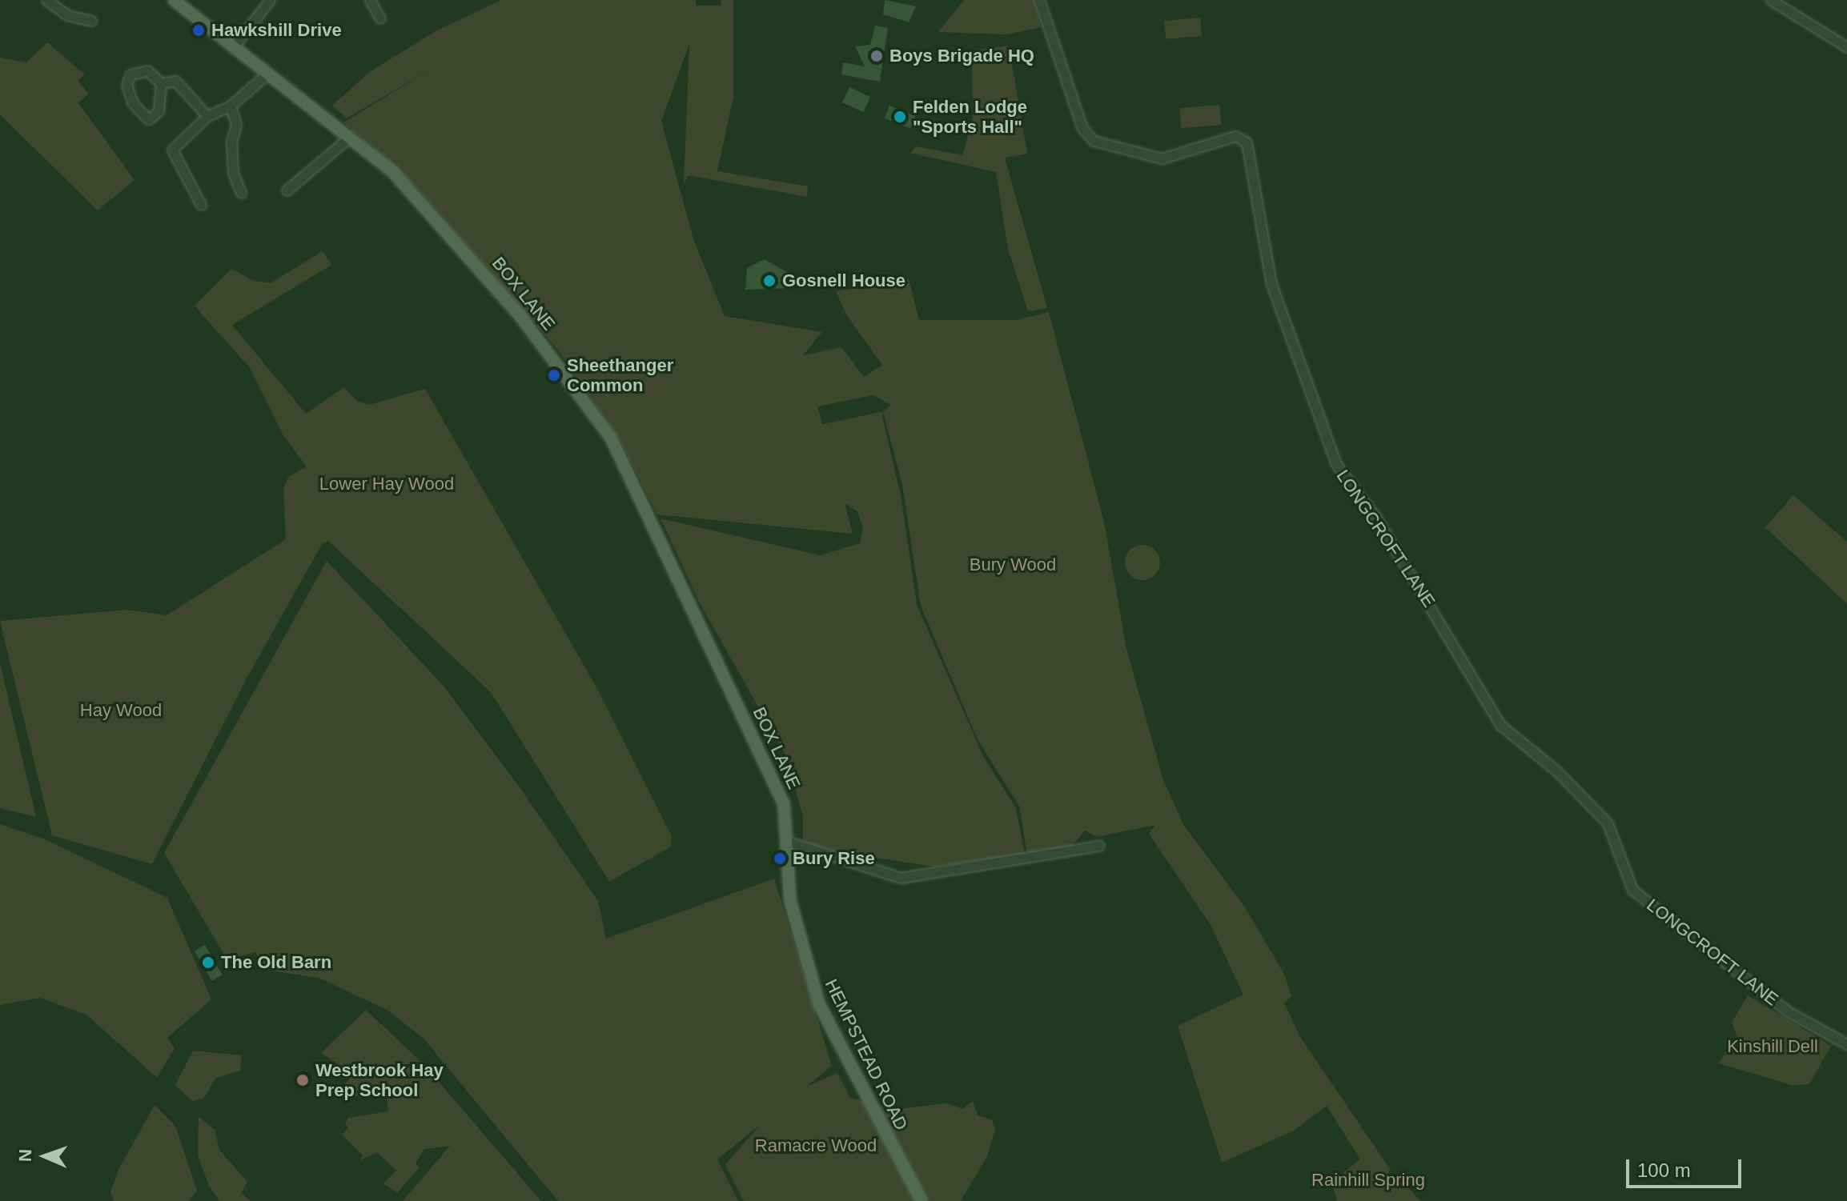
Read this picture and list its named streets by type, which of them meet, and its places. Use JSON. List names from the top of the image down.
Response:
{
  "streets": {
    "main road": ["BOX LANE", "HEMPSTEAD ROAD"],
    "street": ["LONGCROFT LANE"]
  },
  "crossings": [
    ["BOX LANE", "HEMPSTEAD ROAD"]
  ],
  "parks": [
    "Lower Hay Wood",
    "Bury Wood",
    "Hay Wood",
    "Kinshill Dell",
    "Ramacre Wood",
    "Rainhill Spring"
  ],
  "places": [
    "Hawkshill Drive",
    "Boys Brigade HQ",
    "Felden Lodge \"Sports Hall\"",
    "Gosnell House",
    "Sheethanger Common",
    "Bury Rise",
    "The Old Barn",
    "Westbrook Hay Prep School"
  ],
  "scale_bar": "100 m",
  "north": "left"
}
